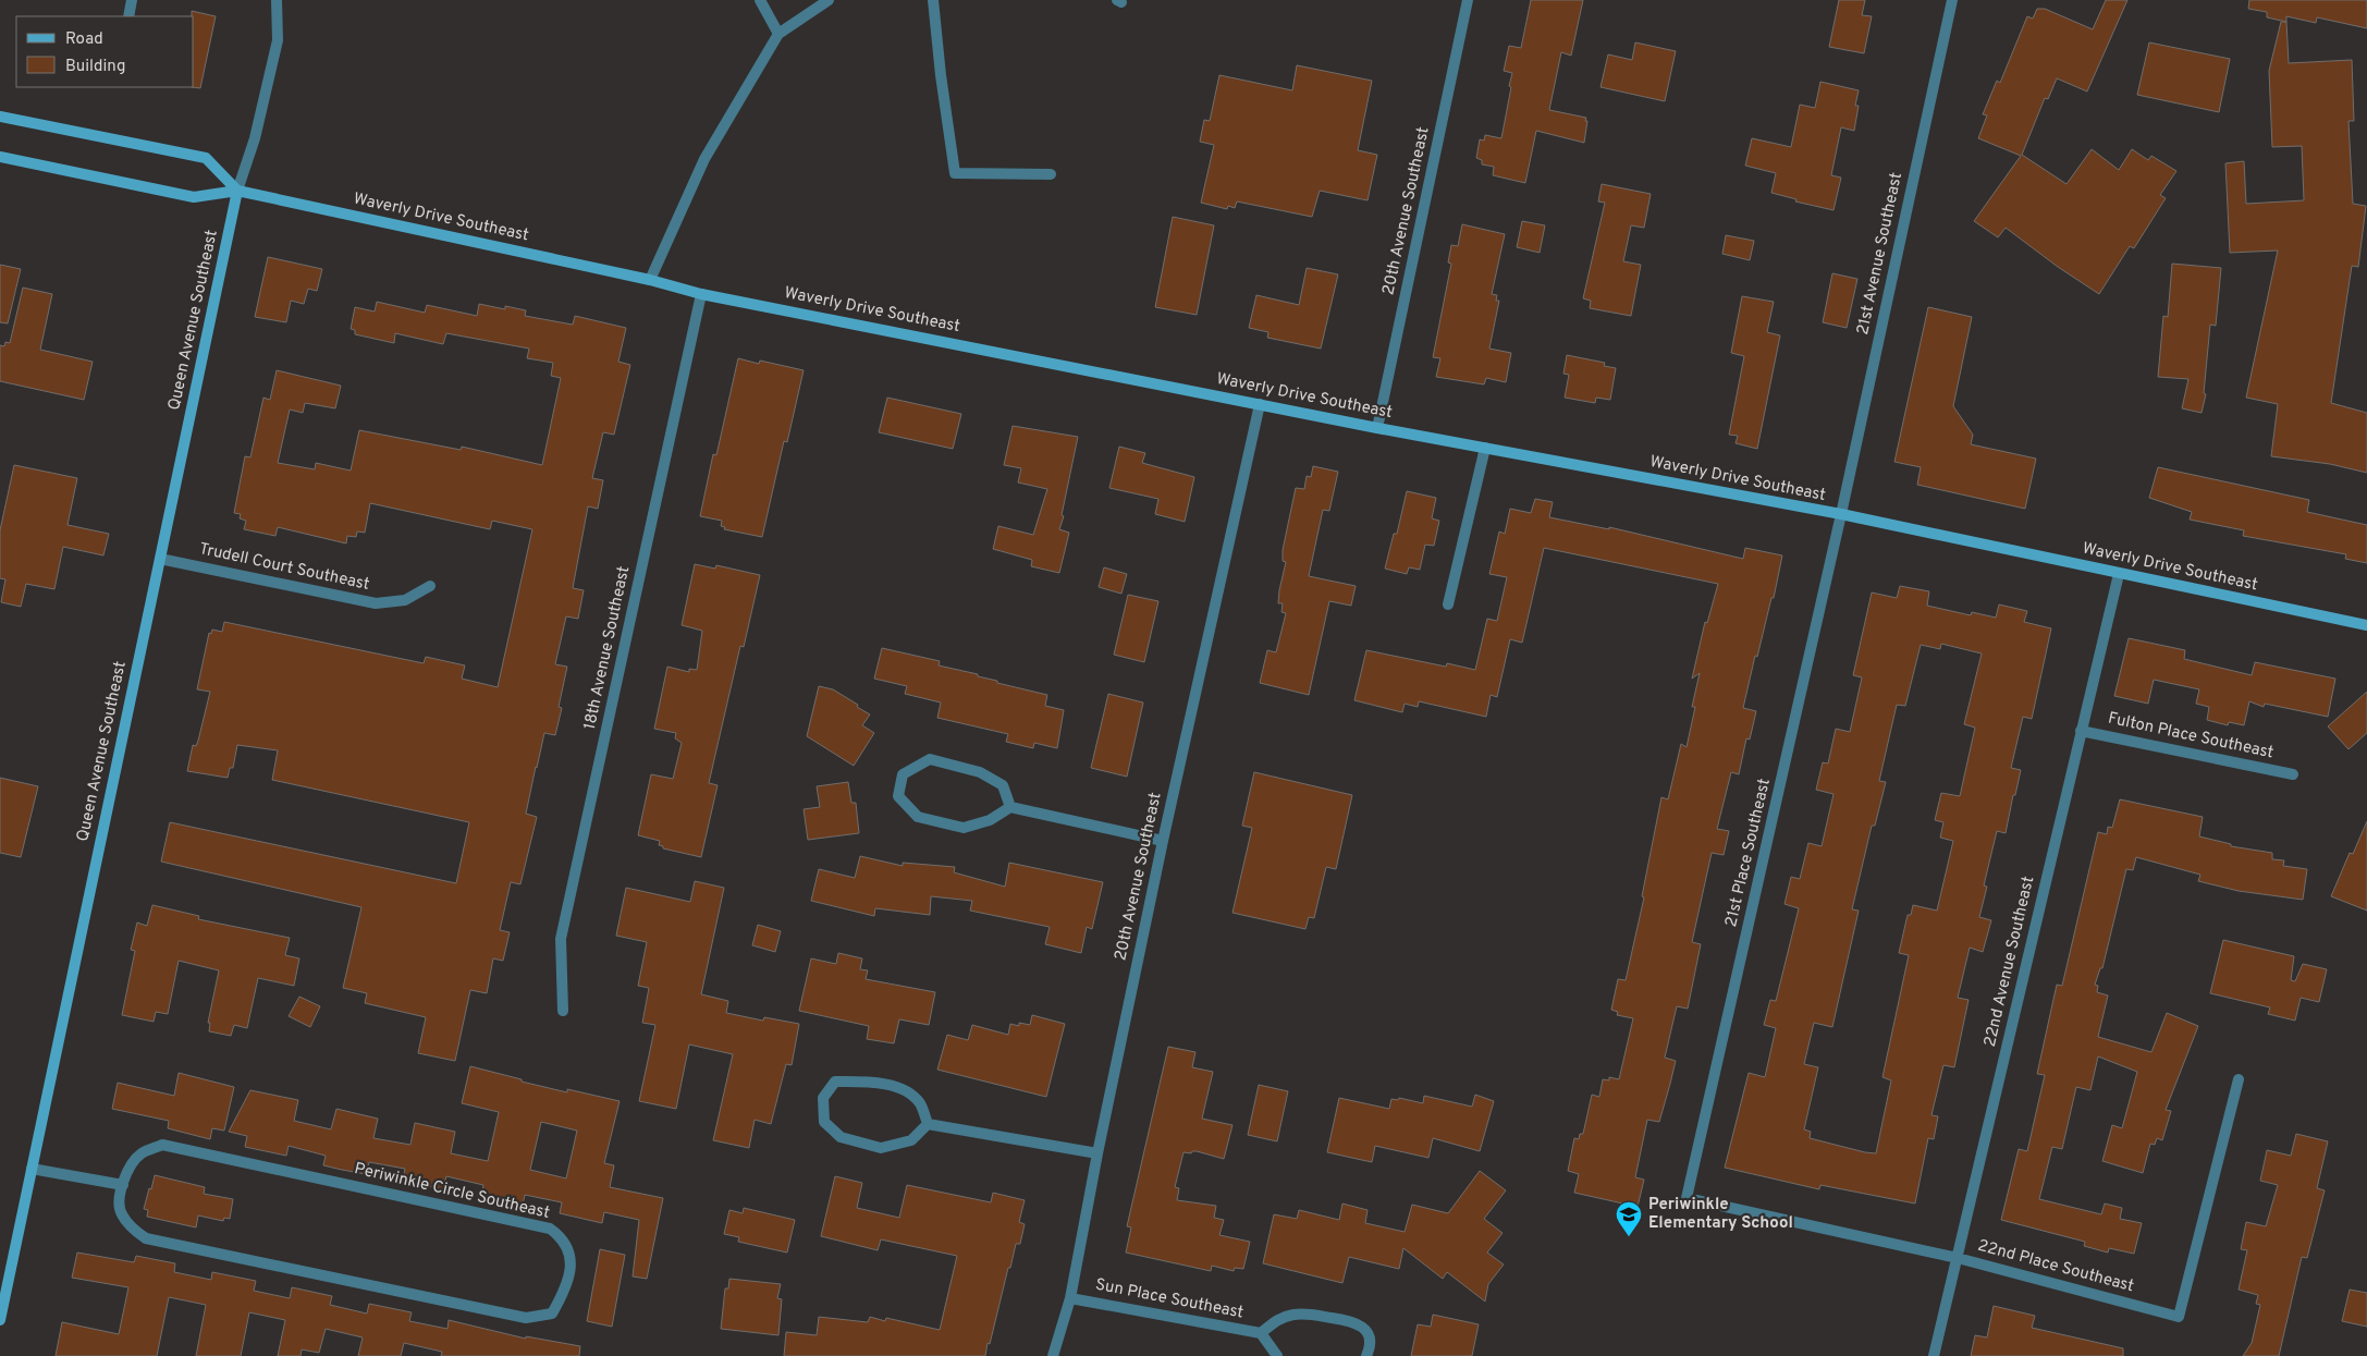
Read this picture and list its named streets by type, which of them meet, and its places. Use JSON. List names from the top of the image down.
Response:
{
  "streets": {
    "main road": ["Waverly Drive Southeast", "Queen Avenue Southeast"],
    "street": [
      "20th Avenue Southeast",
      "21st Avenue Southeast",
      "Trudell Court Southeast",
      "18th Avenue Southeast",
      "Fulton Place Southeast",
      "21st Place Southeast",
      "22nd Avenue Southeast",
      "Periwinkle Circle Southeast",
      "22nd Place Southeast",
      "Sun Place Southeast"
    ]
  },
  "crossings": [
    ["20th Avenue Southeast", "Waverly Drive Southeast"],
    ["20th Avenue Southeast", "Sun Place Southeast"],
    ["Waverly Drive Southeast", "21st Avenue Southeast"],
    ["Waverly Drive Southeast", "Queen Avenue Southeast"],
    ["Waverly Drive Southeast", "18th Avenue Southeast"],
    ["Waverly Drive Southeast", "21st Place Southeast"],
    ["Waverly Drive Southeast", "22nd Avenue Southeast"],
    ["21st Avenue Southeast", "21st Place Southeast"],
    ["Queen Avenue Southeast", "Trudell Court Southeast"],
    ["Fulton Place Southeast", "22nd Avenue Southeast"],
    ["21st Place Southeast", "22nd Place Southeast"],
    ["22nd Avenue Southeast", "22nd Place Southeast"]
  ],
  "places": {
    "school or university": ["Periwinkle Elementary School"]
  },
  "legend": ["Road", "Building"]
}
